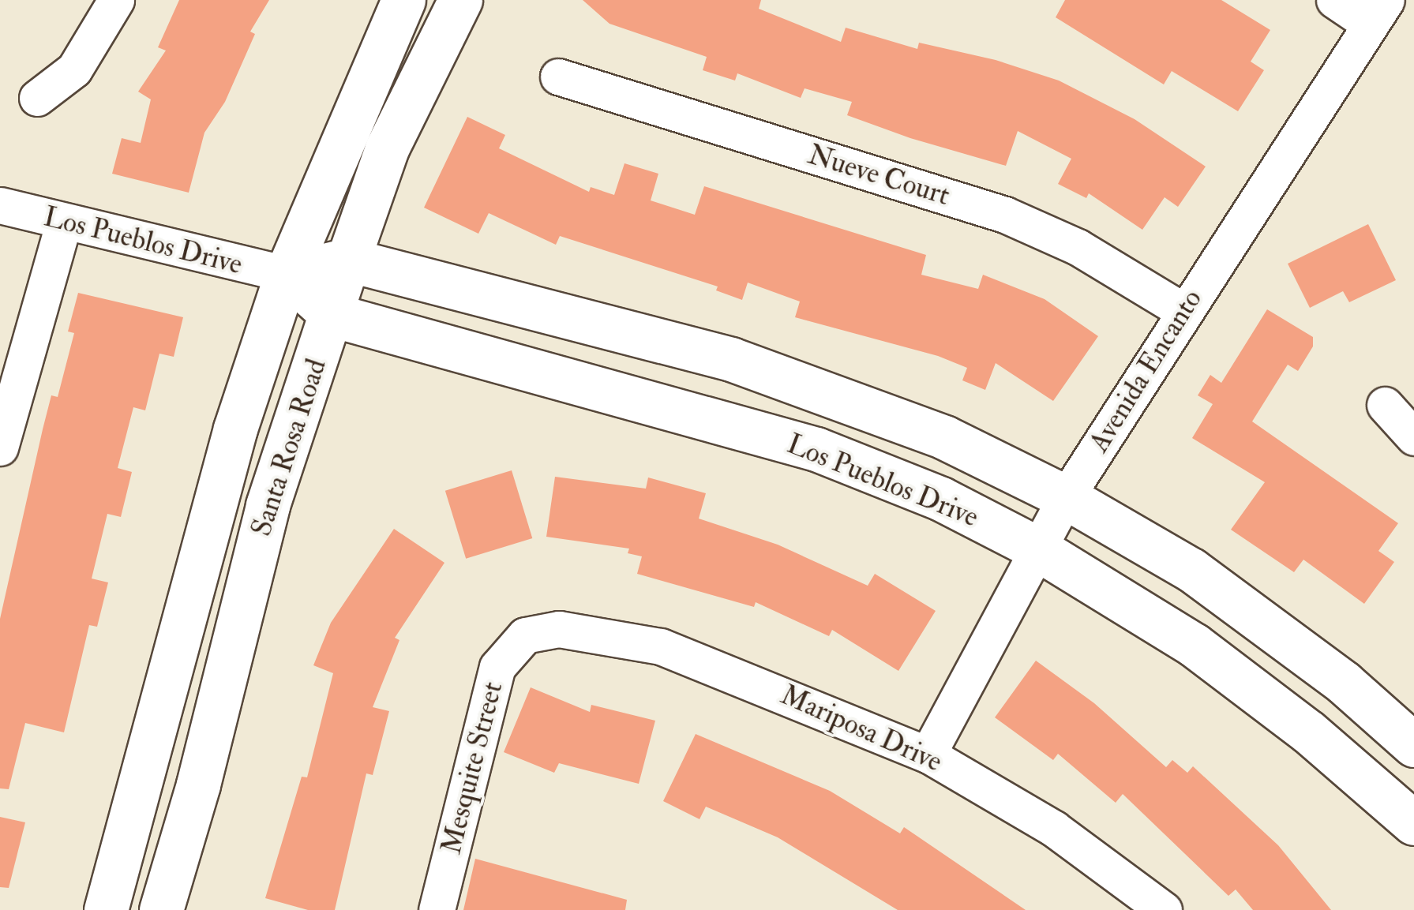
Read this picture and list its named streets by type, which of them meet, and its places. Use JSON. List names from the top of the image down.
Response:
{
  "streets": {
    "street": [
      "Nueve Court",
      "Los Pueblos Drive",
      "Avenida Encanto",
      "Santa Rosa Road",
      "Mariposa Drive",
      "Mesquite Street"
    ]
  },
  "crossings": [
    ["Nueve Court", "Avenida Encanto"],
    ["Los Pueblos Drive", "Avenida Encanto"],
    ["Los Pueblos Drive", "Santa Rosa Road"],
    ["Avenida Encanto", "Mariposa Drive"],
    ["Mariposa Drive", "Mesquite Street"]
  ]
}
